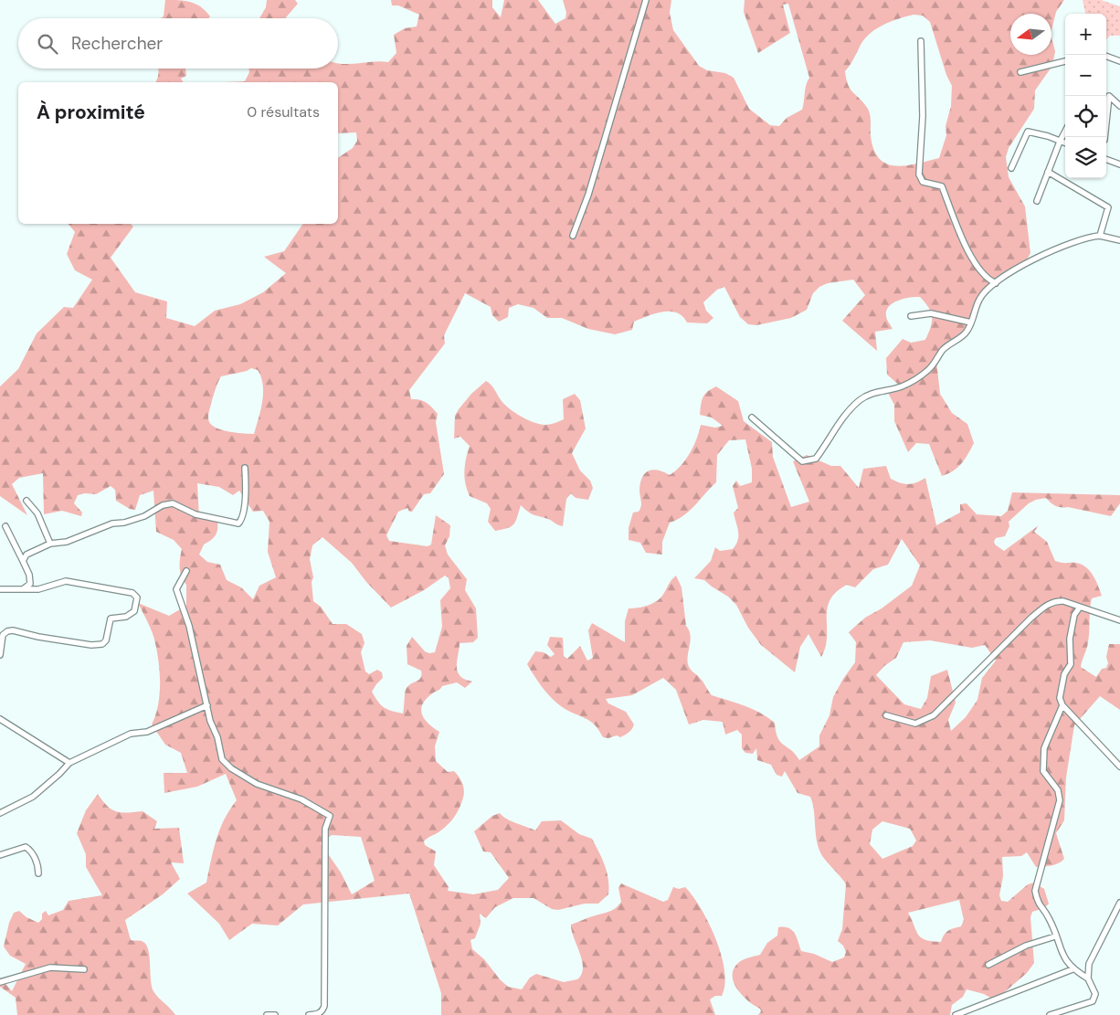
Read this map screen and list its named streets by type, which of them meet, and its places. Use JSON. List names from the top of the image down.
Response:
{
  "north": "left",
  "page": {
    "map_buttons": ["+", "−"],
    "search": "Rechercher",
    "heading": ["À proximité", "0 résultats"]
  }
}
